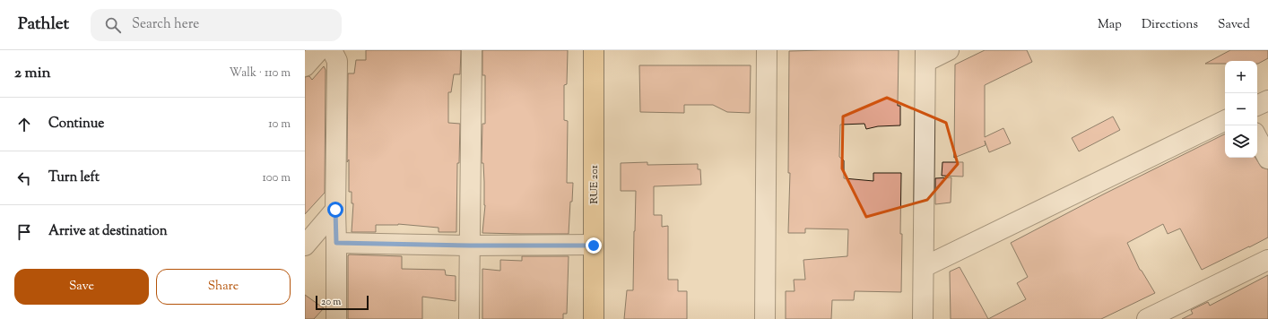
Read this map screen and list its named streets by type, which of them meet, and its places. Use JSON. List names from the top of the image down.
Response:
{
  "streets": {
    "main road": ["RUE 201"]
  },
  "scale_bar": "20 m",
  "page": {
    "header": "Pathlet",
    "search": "Search here",
    "nav": ["Map", "Directions", "Saved"],
    "heading": ["2 min", "Walk · 110 m"],
    "map_buttons": ["+", "−"],
    "list": [
      ["Continue", "10 m"],
      ["Turn left", "100 m"],
      "Arrive at destination"
    ],
    "buttons": ["Save", "Share"],
    "scale": "20 m"
  }
}
